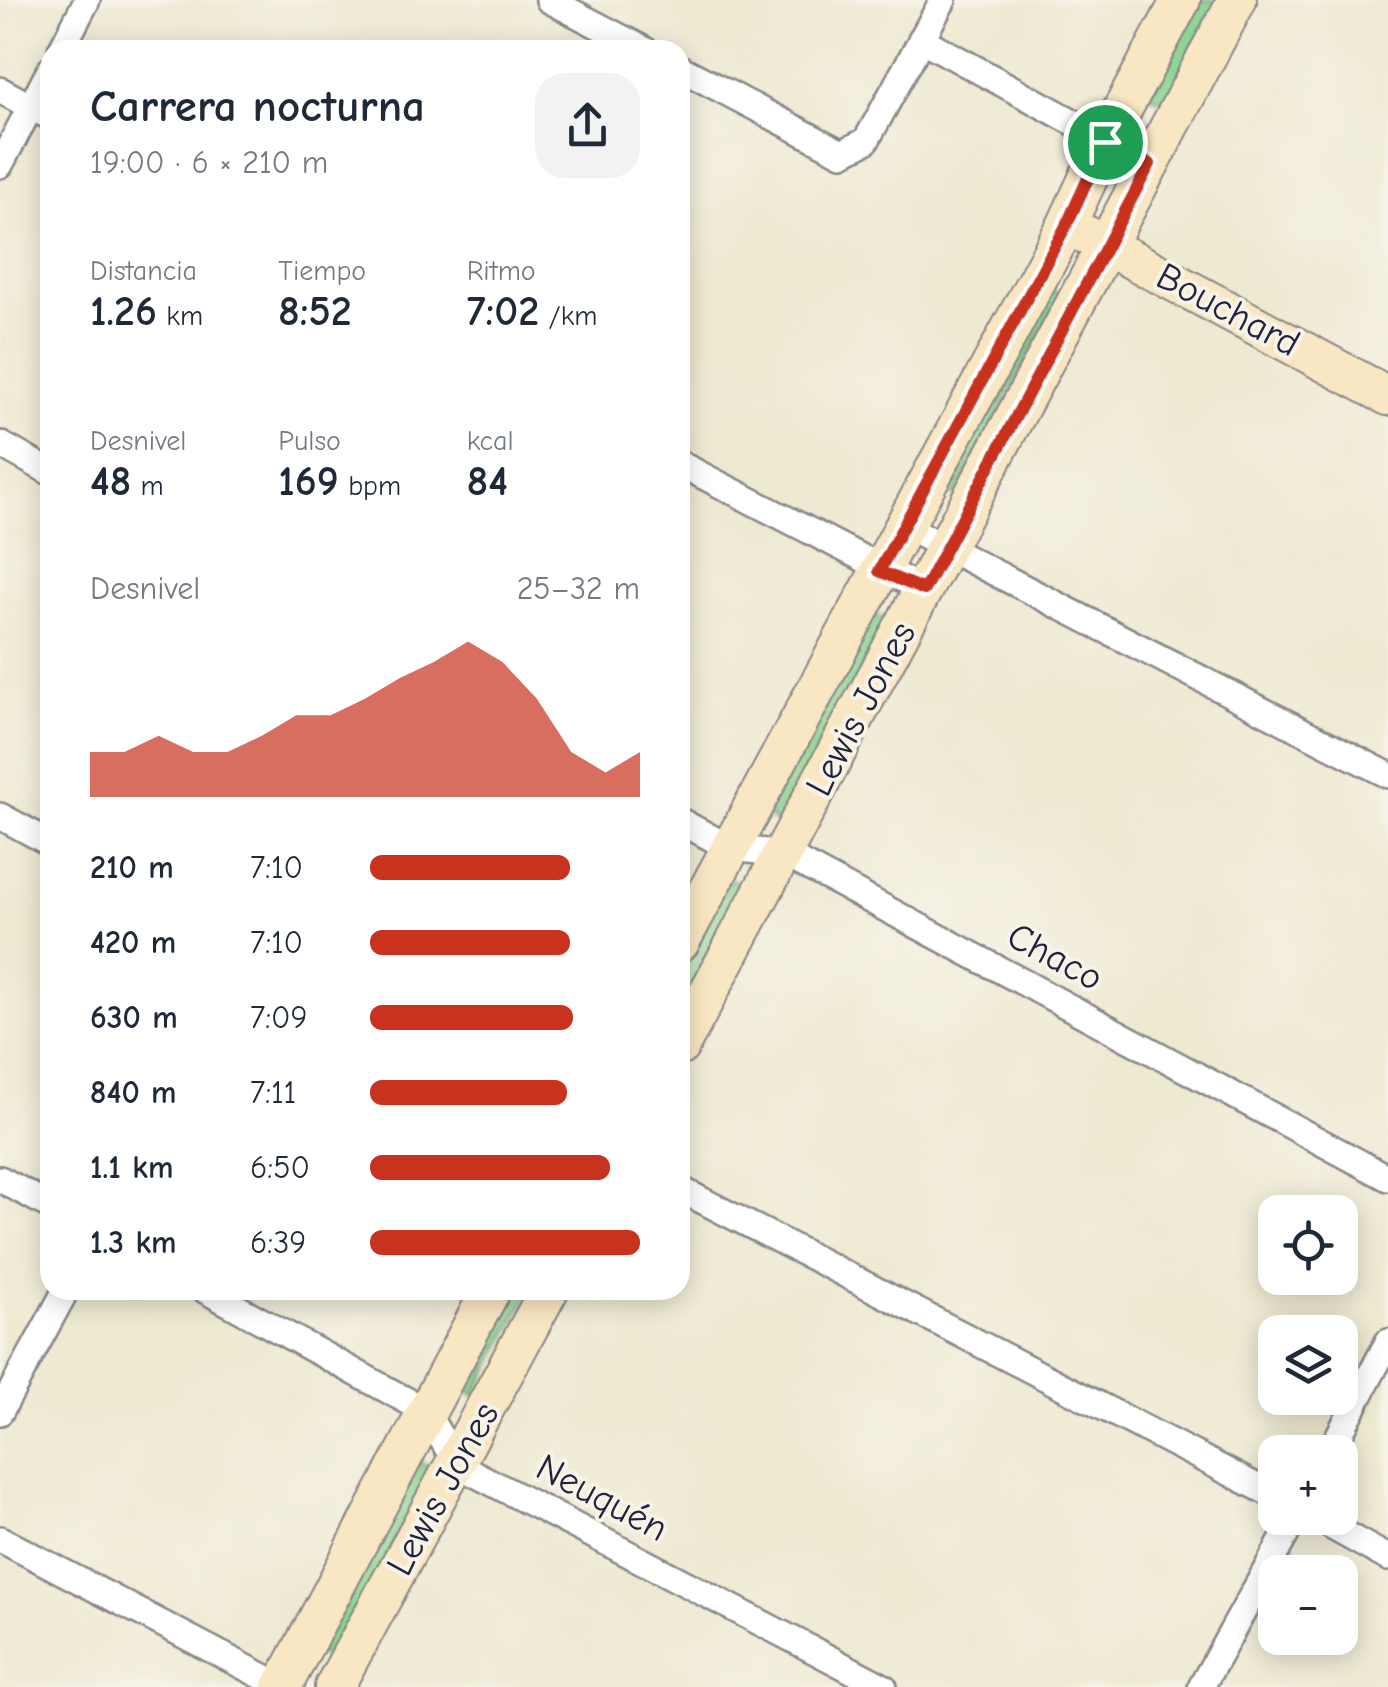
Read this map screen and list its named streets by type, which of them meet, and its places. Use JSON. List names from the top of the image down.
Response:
{
  "streets": {
    "main road": ["Bouchard", "Lewis Jones"],
    "street": ["Chaco", "Neuquén"]
  },
  "crossings": [
    ["Bouchard", "Lewis Jones"],
    ["Lewis Jones", "Chaco"],
    ["Lewis Jones", "Neuquén"]
  ],
  "page": {
    "heading": ["Carrera nocturna", "19:00 · 6 × 210 m"],
    "stats": [
      ["Distancia", "1.26 km"],
      ["Tiempo", "8:52"],
      ["Ritmo", "7:02 /km"],
      ["Desnivel", "48 m"],
      ["Pulso", "169 bpm"],
      ["kcal", "84"]
    ],
    "chart": ["Desnivel", "25–32 m"],
    "list": [
      {
        "name": "210 m",
        "note": "7:10"
      },
      {
        "name": "420 m",
        "note": "7:10"
      },
      {
        "name": "630 m",
        "note": "7:09"
      },
      {
        "name": "840 m",
        "note": "7:11"
      },
      {
        "name": "1.1 km",
        "note": "6:50"
      },
      {
        "name": "1.3 km",
        "note": "6:39"
      }
    ],
    "map_buttons": ["+", "−"]
  }
}
